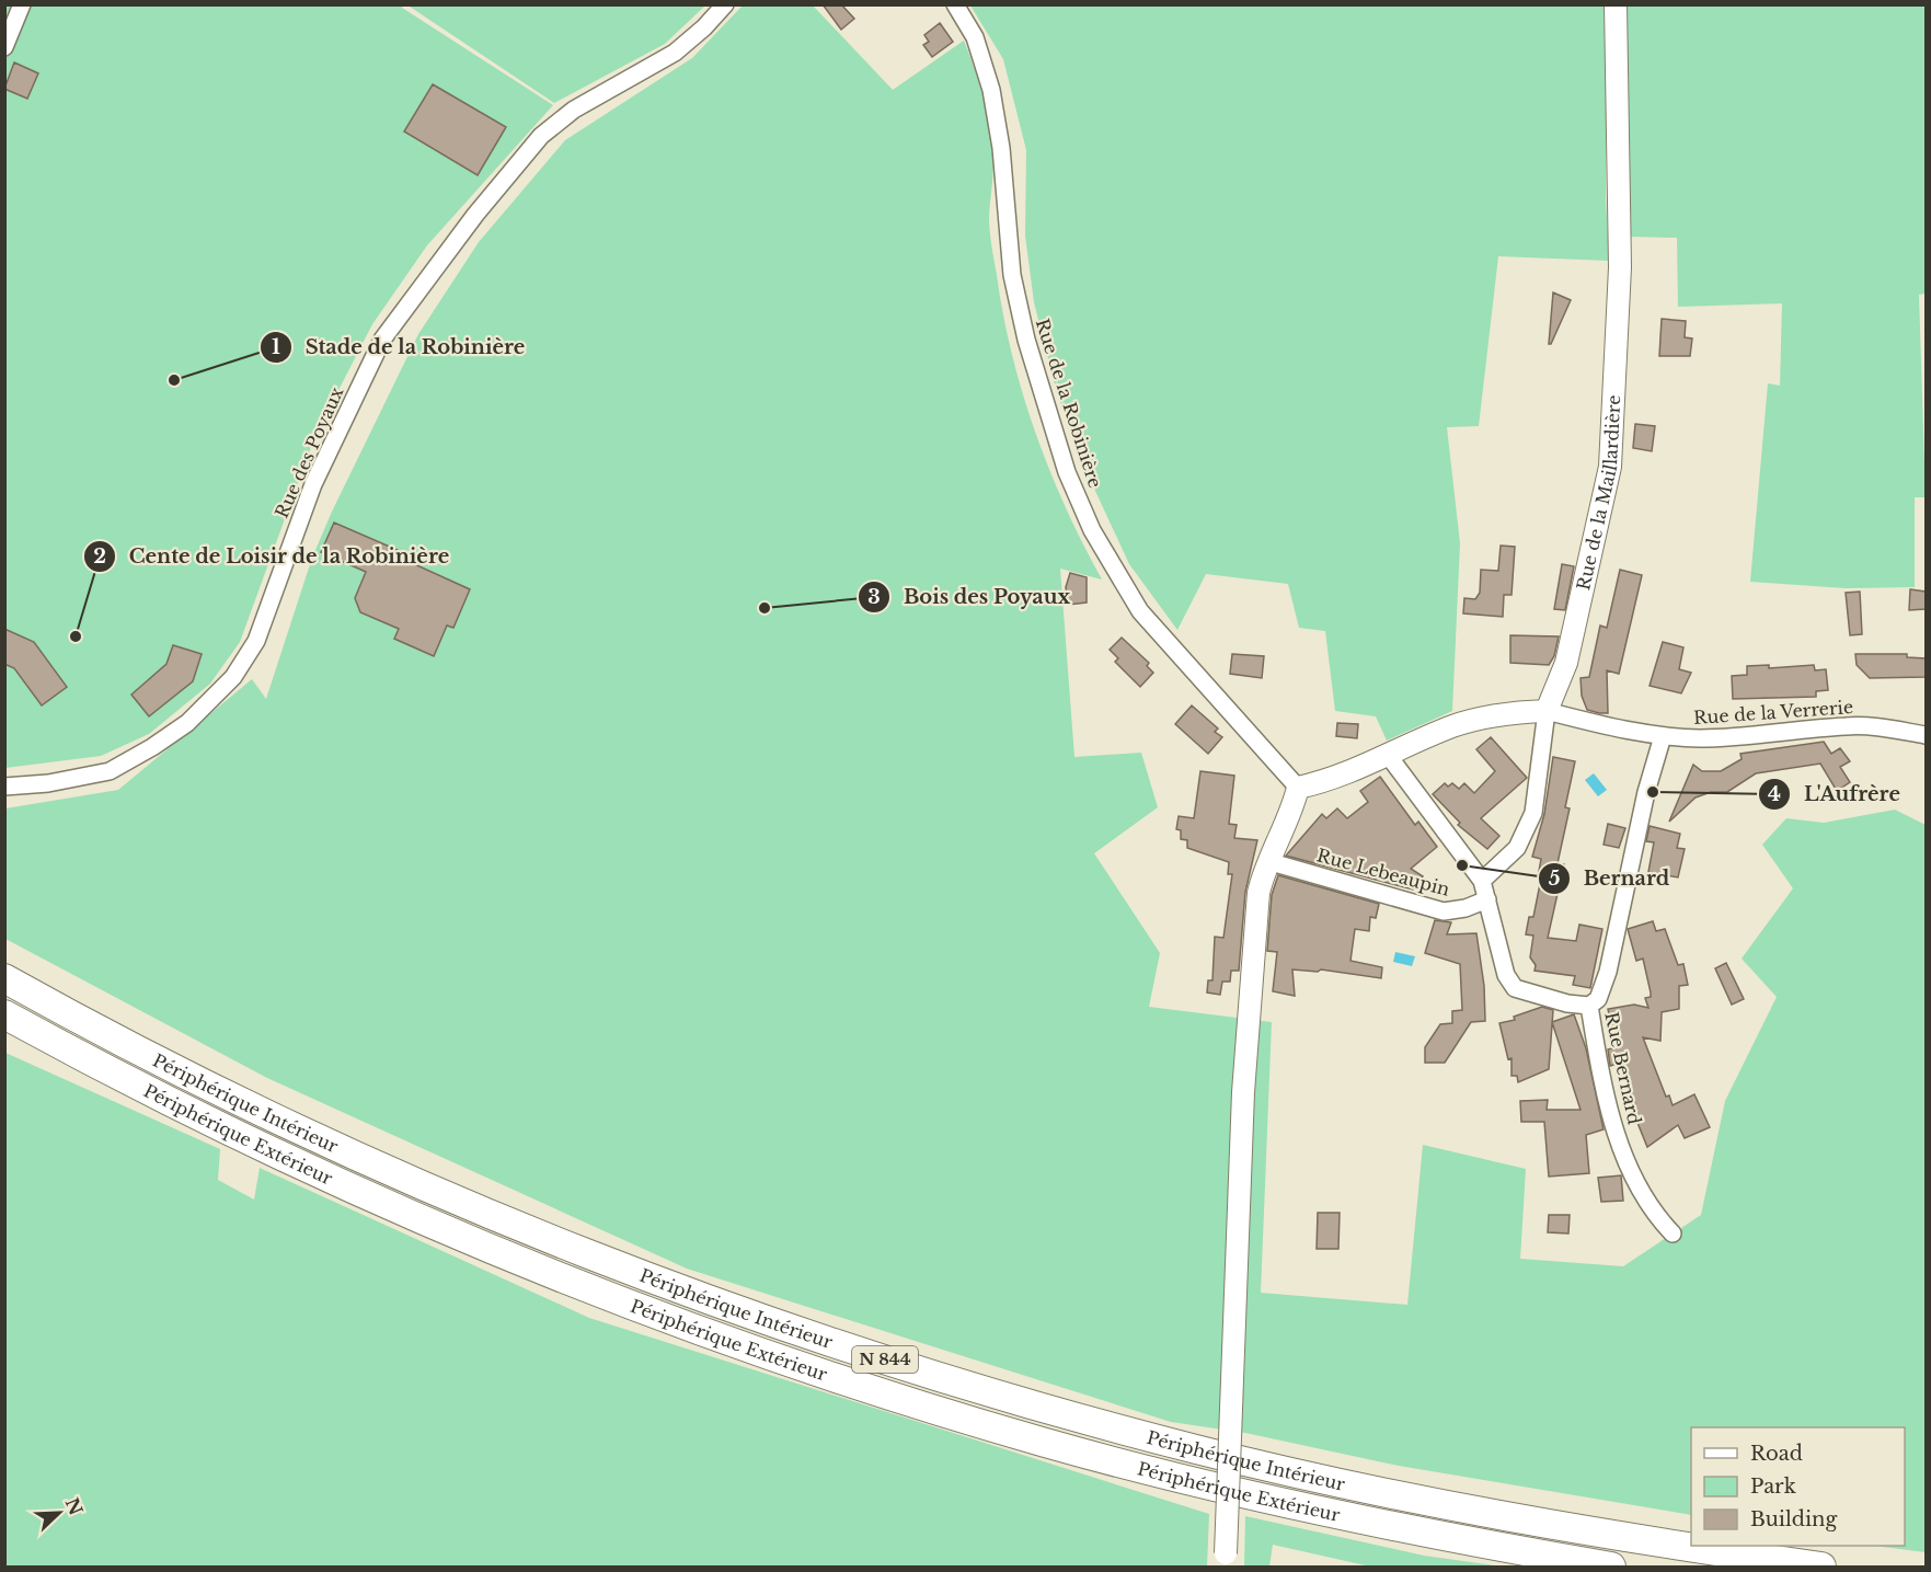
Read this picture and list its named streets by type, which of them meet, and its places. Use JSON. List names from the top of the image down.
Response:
{
  "streets": {
    "highway": ["Périphérique Intérieur", "Périphérique Extérieur", "N 844"],
    "street": [
      "Rue de la Robinière",
      "Rue des Poyaux",
      "Rue de la Maillardière",
      "Rue de la Verrerie",
      "Rue Lebeaupin",
      "Rue Bernard"
    ]
  },
  "crossings": [
    ["Rue de la Maillardière", "Rue de la Verrerie"],
    ["Rue Lebeaupin", "Rue Bernard"]
  ],
  "places": [
    "Stade de la Robinière",
    "Bois des Poyaux",
    "Cente de Loisir de la Robinière",
    "L'Aufrère",
    "Bernard"
  ],
  "legend": ["Road", "Park", "Building"],
  "north": "top right"
}
